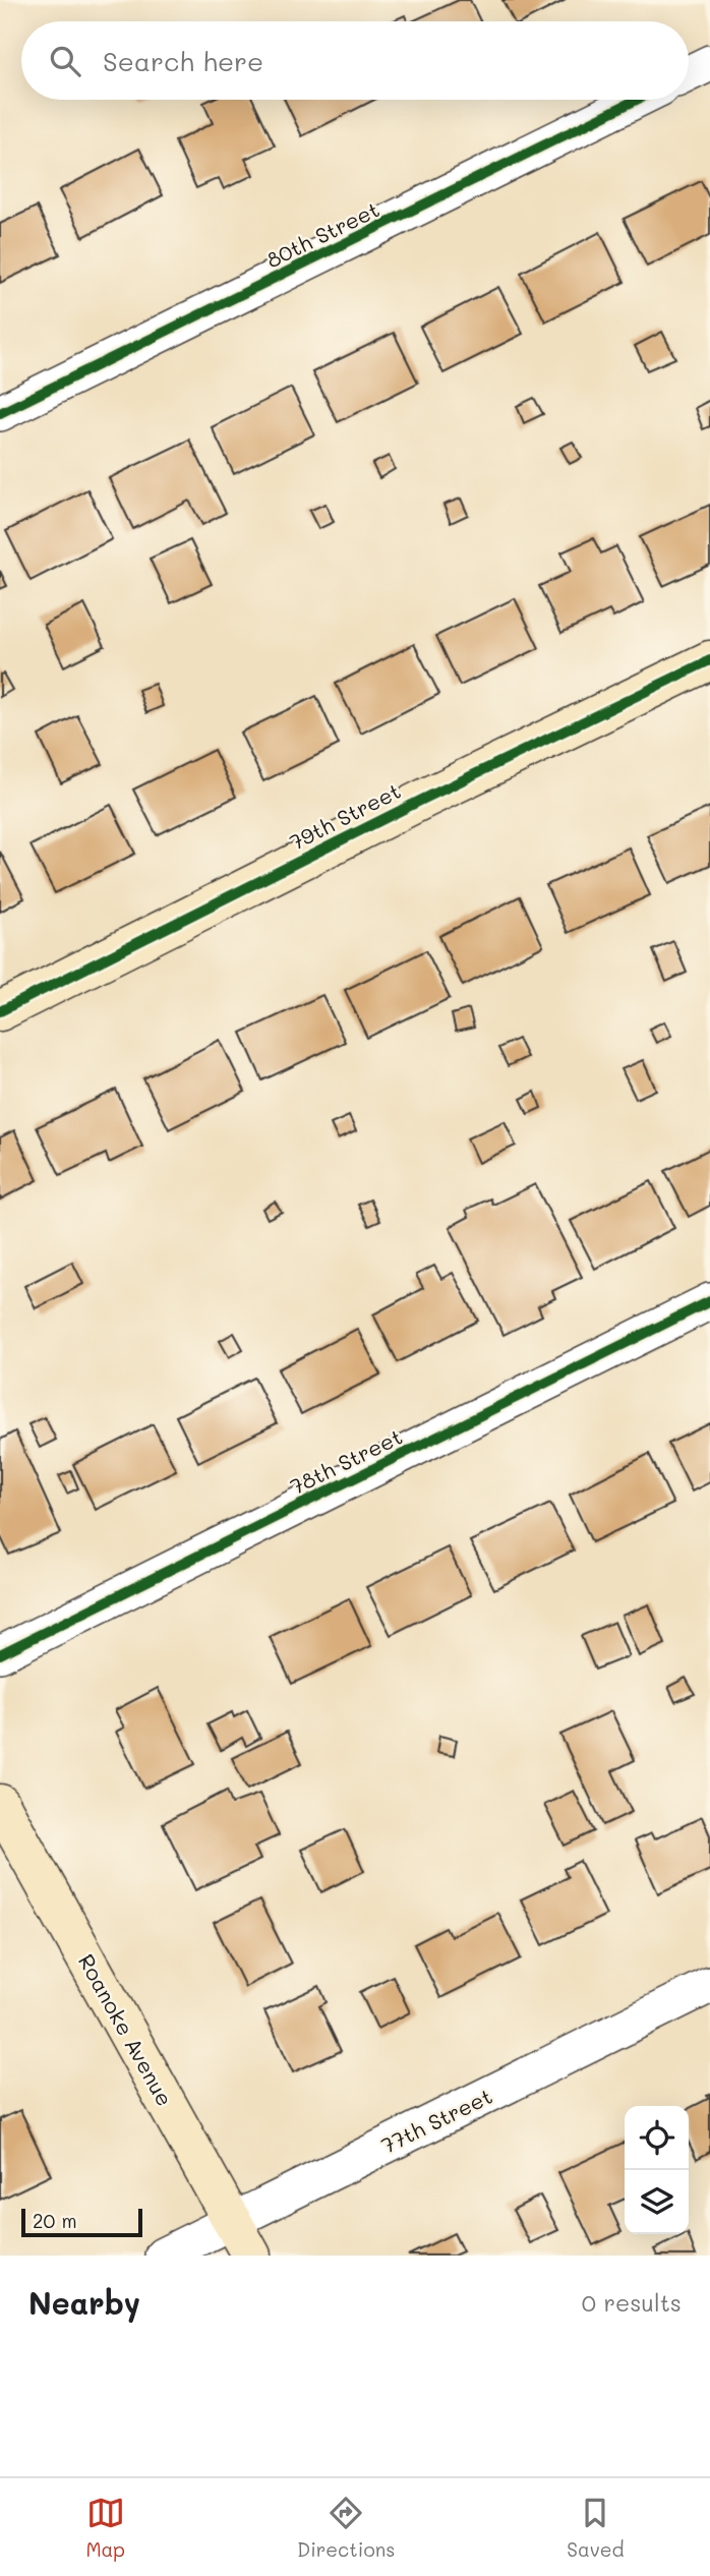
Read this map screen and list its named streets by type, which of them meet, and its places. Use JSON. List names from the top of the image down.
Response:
{
  "streets": {
    "street": [
      "80th Street",
      "79th Street",
      "78th Street",
      "Roanoke Avenue",
      "77th Street"
    ]
  },
  "crossings": [
    ["Roanoke Avenue", "77th Street"]
  ],
  "scale_bar": "20 m",
  "page": {
    "search": "Search here",
    "scale": "20 m",
    "heading": ["Nearby", "0 results"],
    "nav": ["Map", "Directions", "Saved"]
  }
}
